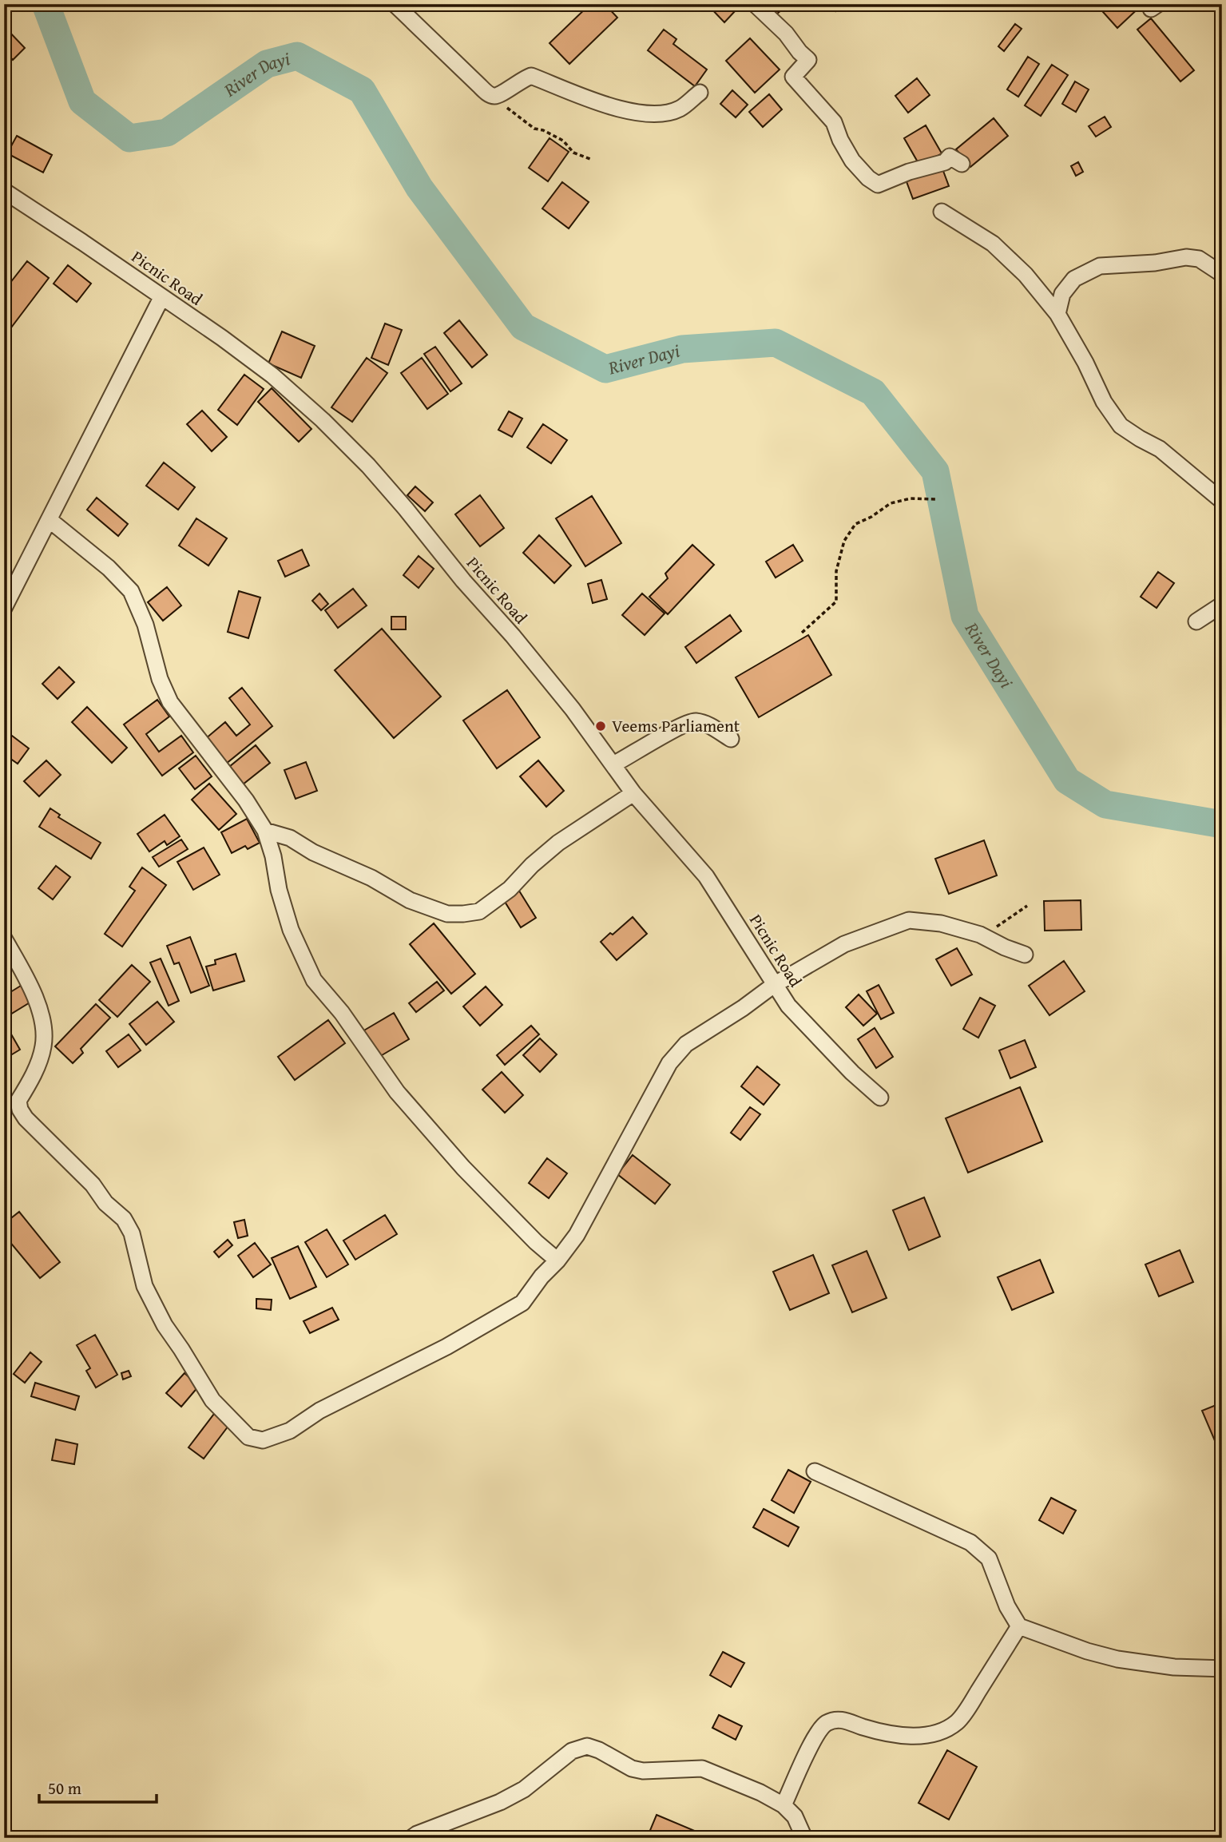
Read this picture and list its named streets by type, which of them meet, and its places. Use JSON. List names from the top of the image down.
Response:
{
  "streets": {
    "street": ["Picnic Road"]
  },
  "water": ["River Dayi"],
  "places": ["Veems Parliament"],
  "scale_bar": "50 m"
}
